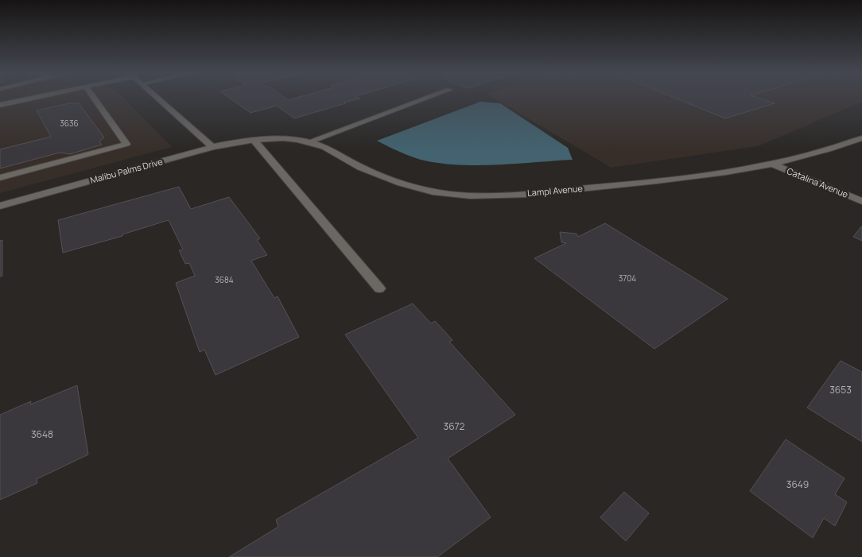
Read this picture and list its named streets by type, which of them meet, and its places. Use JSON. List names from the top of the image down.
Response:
{
  "streets": {
    "street": ["Malibu Palms Drive", "Catalina Avenue", "Lampl Avenue"]
  },
  "crossings": [
    ["Malibu Palms Drive", "Lampl Avenue"],
    ["Catalina Avenue", "Lampl Avenue"]
  ],
  "house_numbers": [
    "3636",
    "3704",
    "3684",
    "3653",
    "3672",
    "3648",
    "3649"
  ]
}
